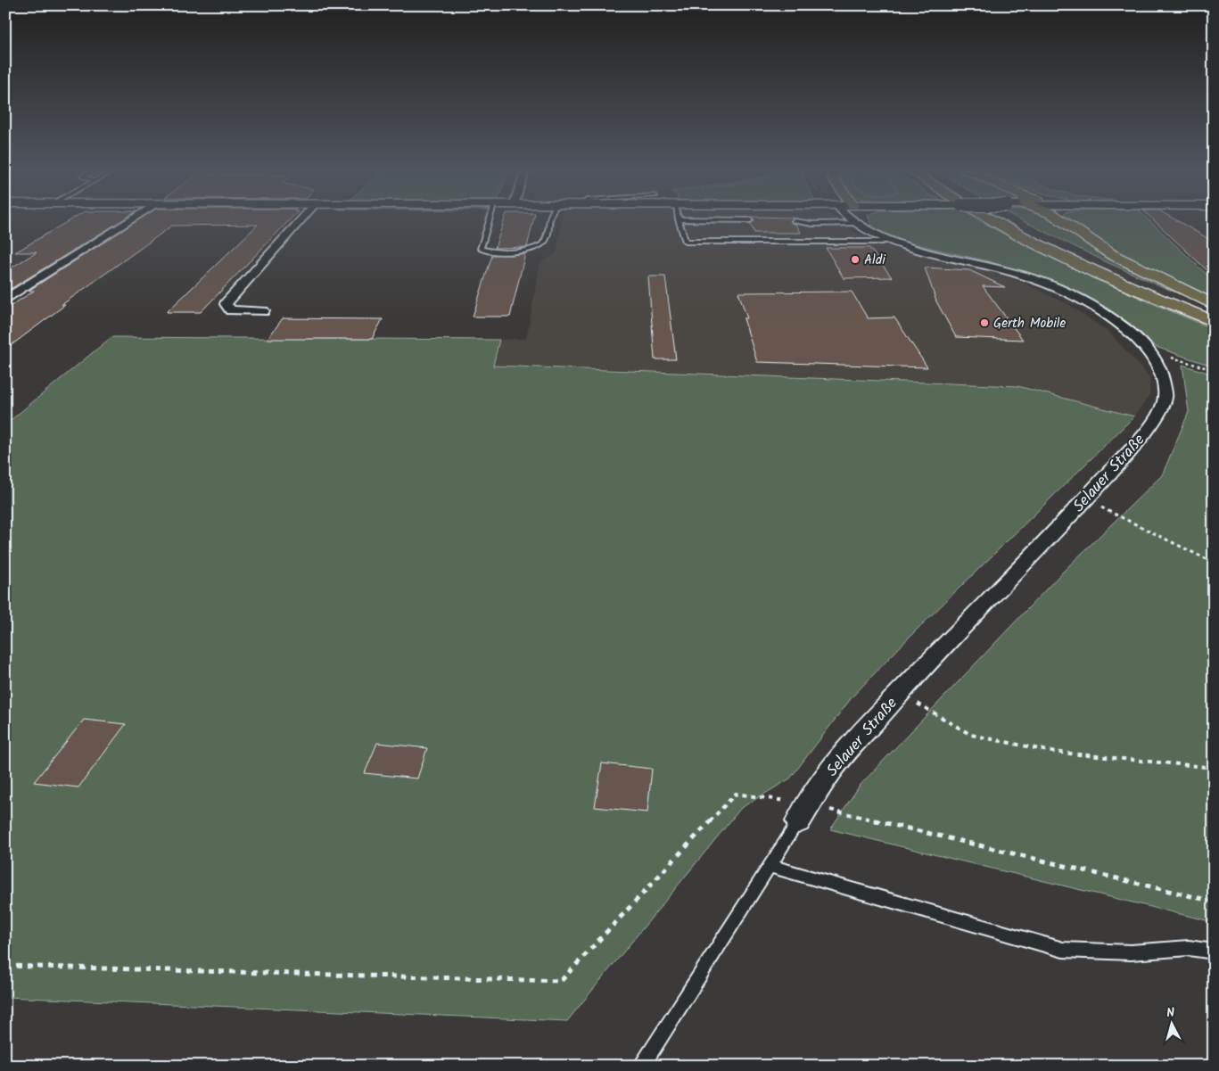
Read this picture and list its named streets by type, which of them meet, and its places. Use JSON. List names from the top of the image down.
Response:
{
  "streets": {
    "street": ["Selauer Straße"]
  },
  "places": ["Aldi", "Gerth Mobile"],
  "north": "top"
}
